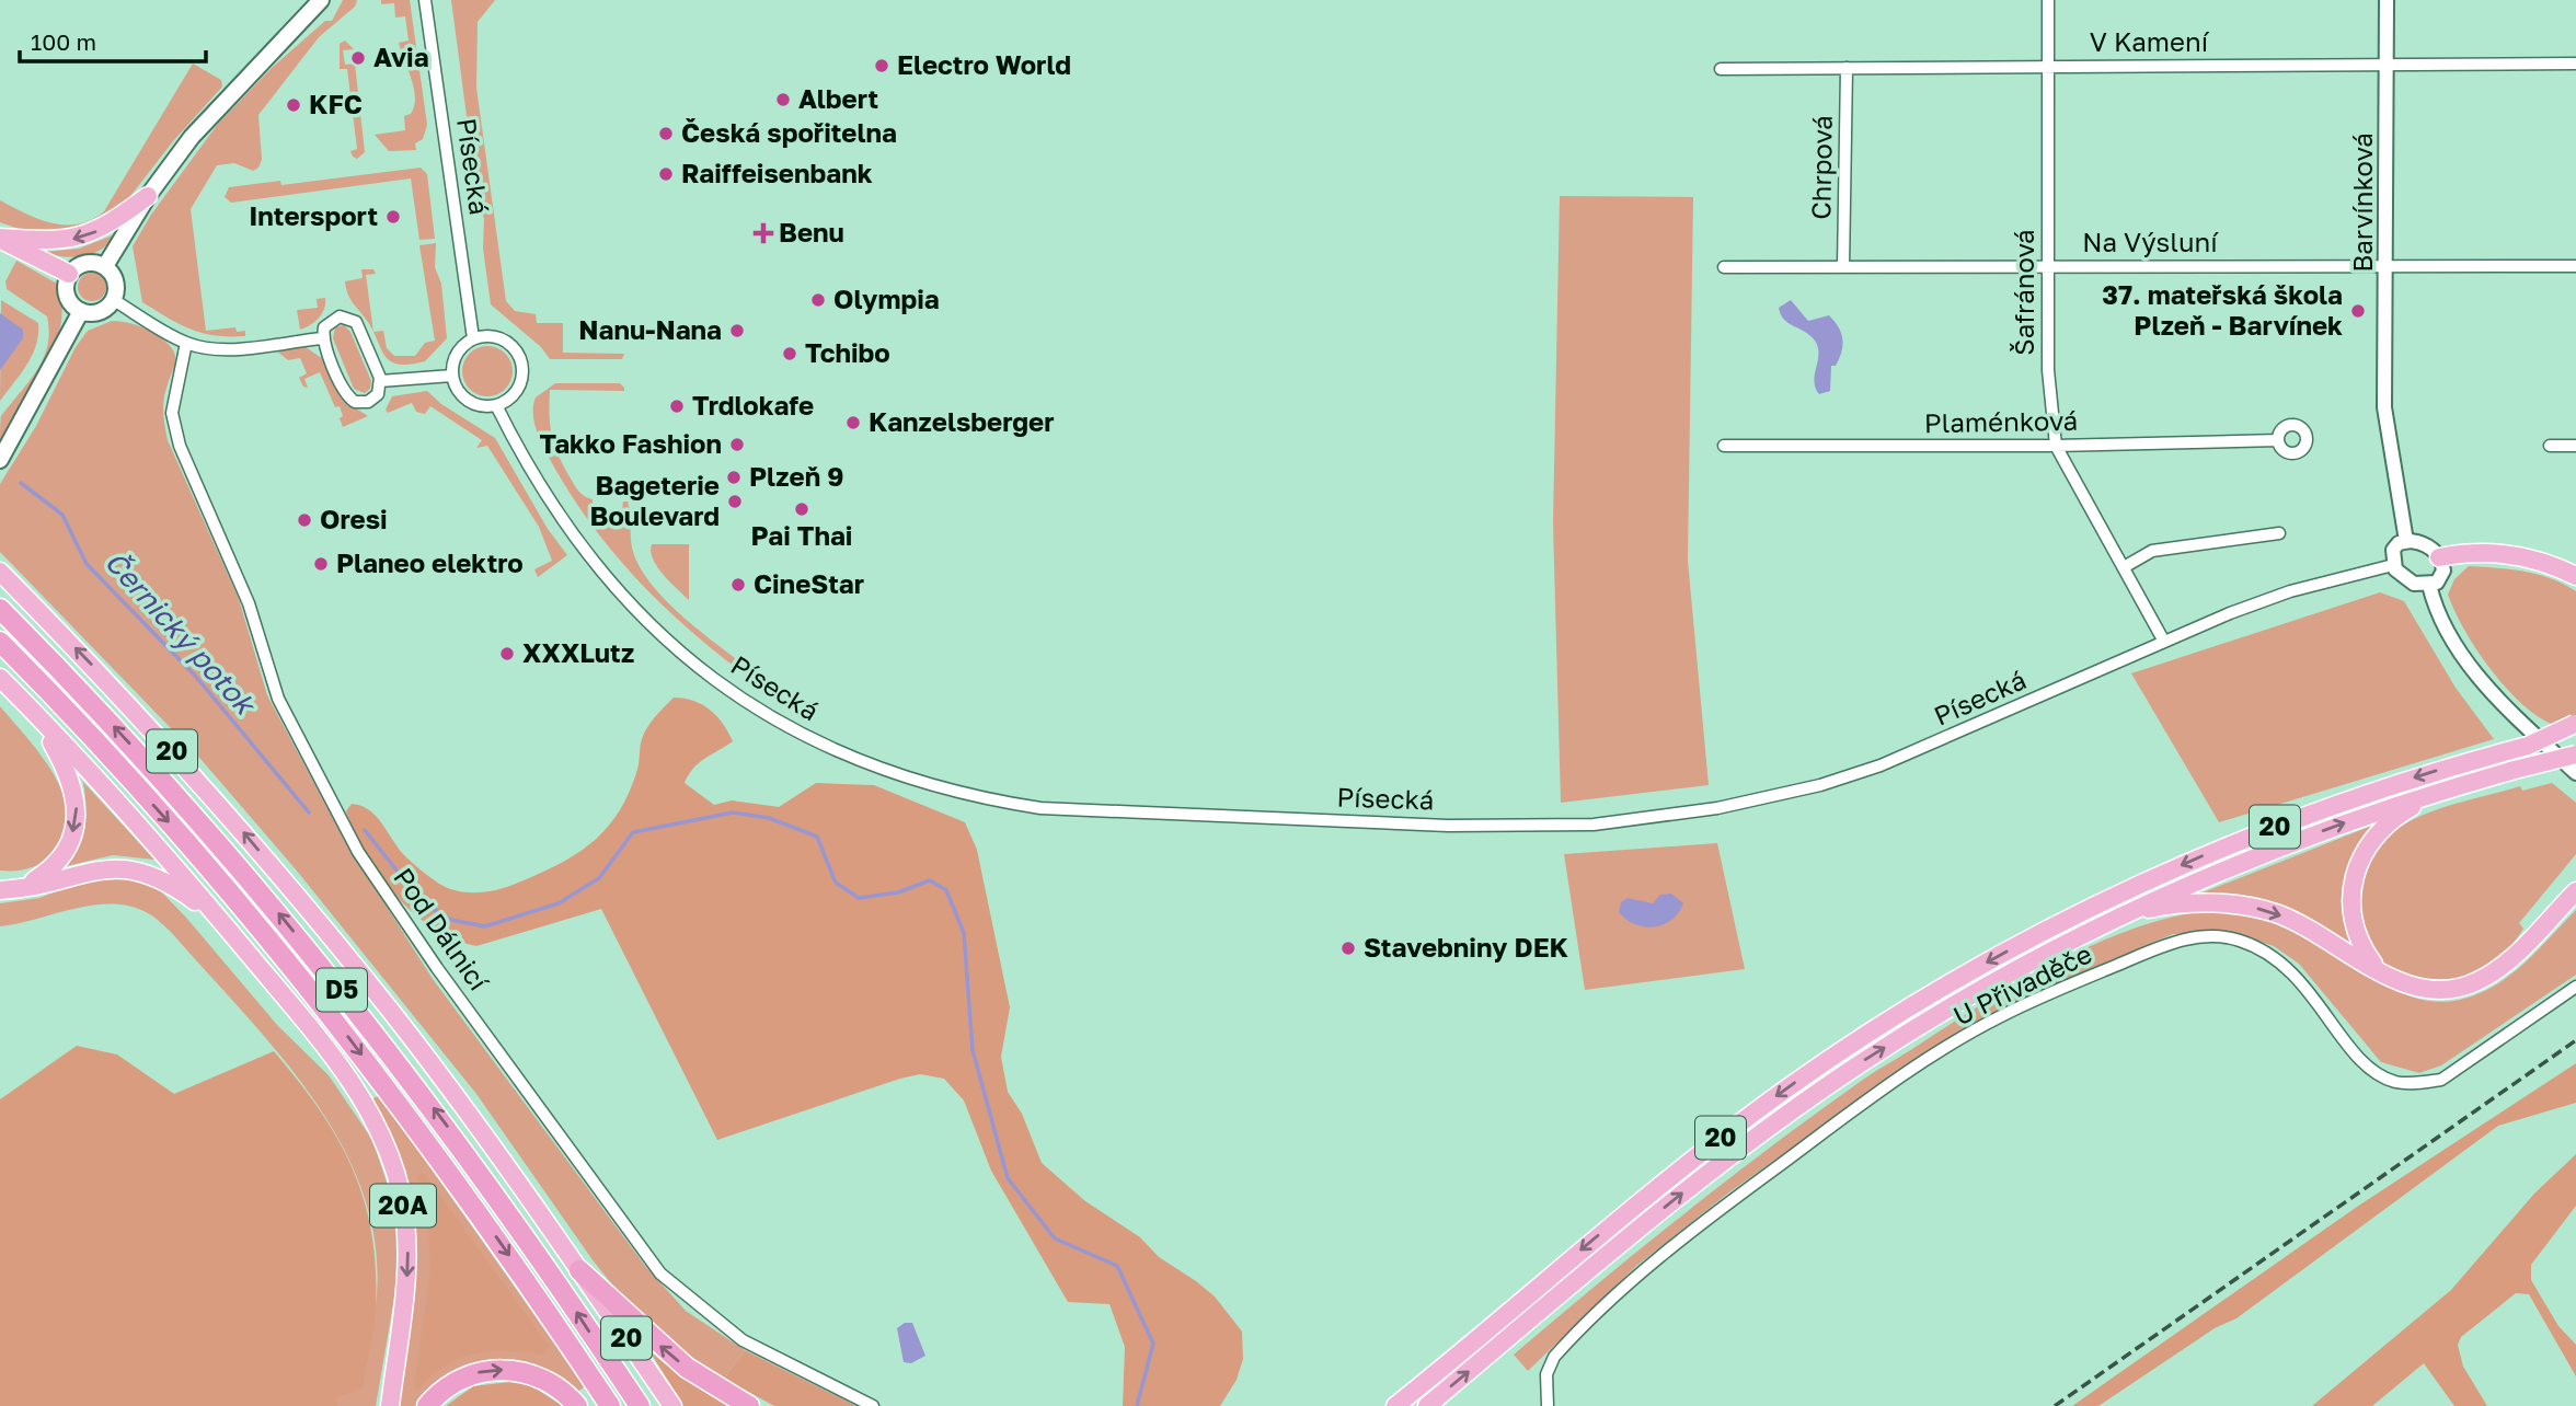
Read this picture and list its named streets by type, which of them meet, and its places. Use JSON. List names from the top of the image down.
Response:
{
  "streets": {
    "highway": ["20", "D5", "20A"],
    "street": [
      "V Kamení",
      "Písecká",
      "Chrpová",
      "Barvínková",
      "Na Výsluní",
      "Šafránová",
      "Plaménková",
      "Pod Dálnicí",
      "U Přivaděče"
    ]
  },
  "crossings": [
    ["V Kamení", "Chrpová"],
    ["V Kamení", "Barvínková"],
    ["V Kamení", "Šafránová"],
    ["Písecká", "Barvínková"],
    ["Písecká", "Šafránová"],
    ["Chrpová", "Na Výsluní"],
    ["Barvínková", "Na Výsluní"],
    ["Na Výsluní", "Šafránová"],
    ["Šafránová", "Plaménková"]
  ],
  "water": ["Černický potok"],
  "places": {
    "other": [
      "Avia",
      "Electro World",
      "Albert",
      "KFC",
      "Česká spořitelna",
      "Raiffeisenbank",
      "Intersport",
      "Olympia",
      "37. mateřská škola Plzeň - Barvínek",
      "Nanu-Nana",
      "Tchibo",
      "Trdlokafe",
      "Kanzelsberger",
      "Takko Fashion",
      "Plzeň 9",
      "Bageterie Boulevard",
      "Pai Thai",
      "Oresi",
      "Planeo elektro",
      "CineStar",
      "XXXLutz",
      "Stavebniny DEK"
    ],
    "health": ["Benu"]
  },
  "scale_bar": "100 m"
}
